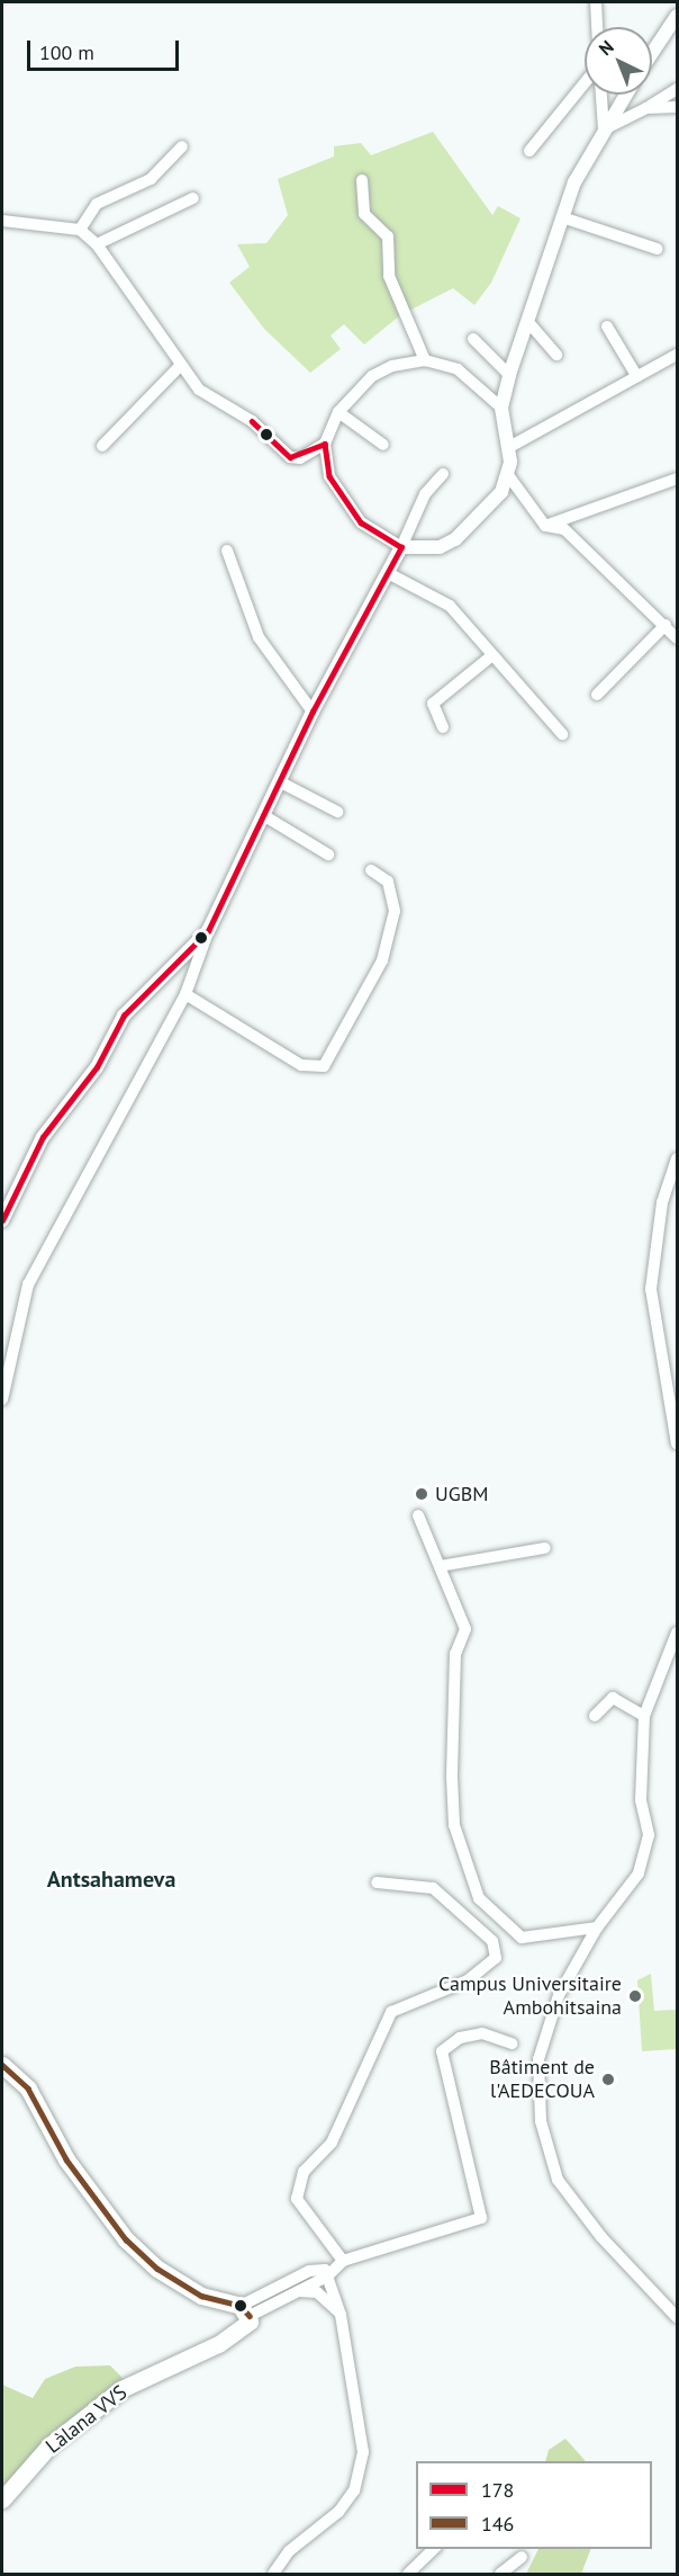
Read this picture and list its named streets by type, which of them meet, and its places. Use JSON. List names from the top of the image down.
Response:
{
  "streets": {
    "main road": ["Làlana VVS"]
  },
  "districts": ["Antsahameva"],
  "places": ["UGBM", "Campus Universitaire Ambohitsaina", "Bâtiment de l'AEDECOUA"],
  "lines": ["transit line 178", "transit line 146"],
  "legend": ["178", "146"],
  "scale_bar": "100 m",
  "north": "top left"
}
